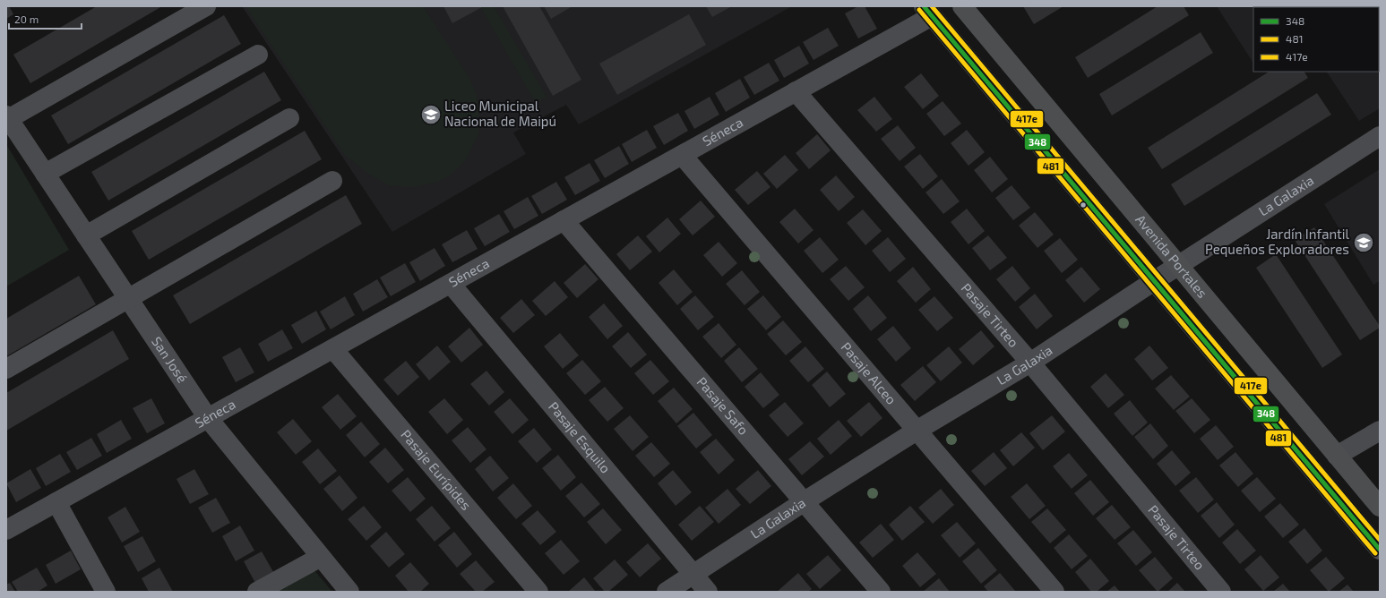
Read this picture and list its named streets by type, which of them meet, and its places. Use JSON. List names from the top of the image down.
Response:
{
  "streets": {
    "main road": ["Avenida Portales"],
    "street": [
      "Séneca",
      "La Galaxia",
      "Pasaje Tirteo",
      "San José",
      "Pasaje Alceo",
      "Pasaje Safo",
      "Pasaje Esquilo",
      "Pasaje Eurípides"
    ]
  },
  "crossings": [
    ["Séneca", "Pasaje Tirteo"],
    ["Séneca", "San José"],
    ["Séneca", "Pasaje Alceo"],
    ["Séneca", "Pasaje Safo"],
    ["Séneca", "Pasaje Esquilo"],
    ["Séneca", "Pasaje Eurípides"],
    ["La Galaxia", "Avenida Portales"],
    ["La Galaxia", "Pasaje Tirteo"],
    ["La Galaxia", "Pasaje Alceo"],
    ["La Galaxia", "Pasaje Safo"],
    ["La Galaxia", "Pasaje Esquilo"]
  ],
  "places": {
    "school or university": ["Liceo Municipal Nacional de Maipú", "Jardín Infantil Pequeños Exploradores"]
  },
  "lines": ["transit line 348", "transit line 417e", "transit line 481"],
  "legend": ["348", "481", "417e"],
  "scale_bar": "20 m"
}
